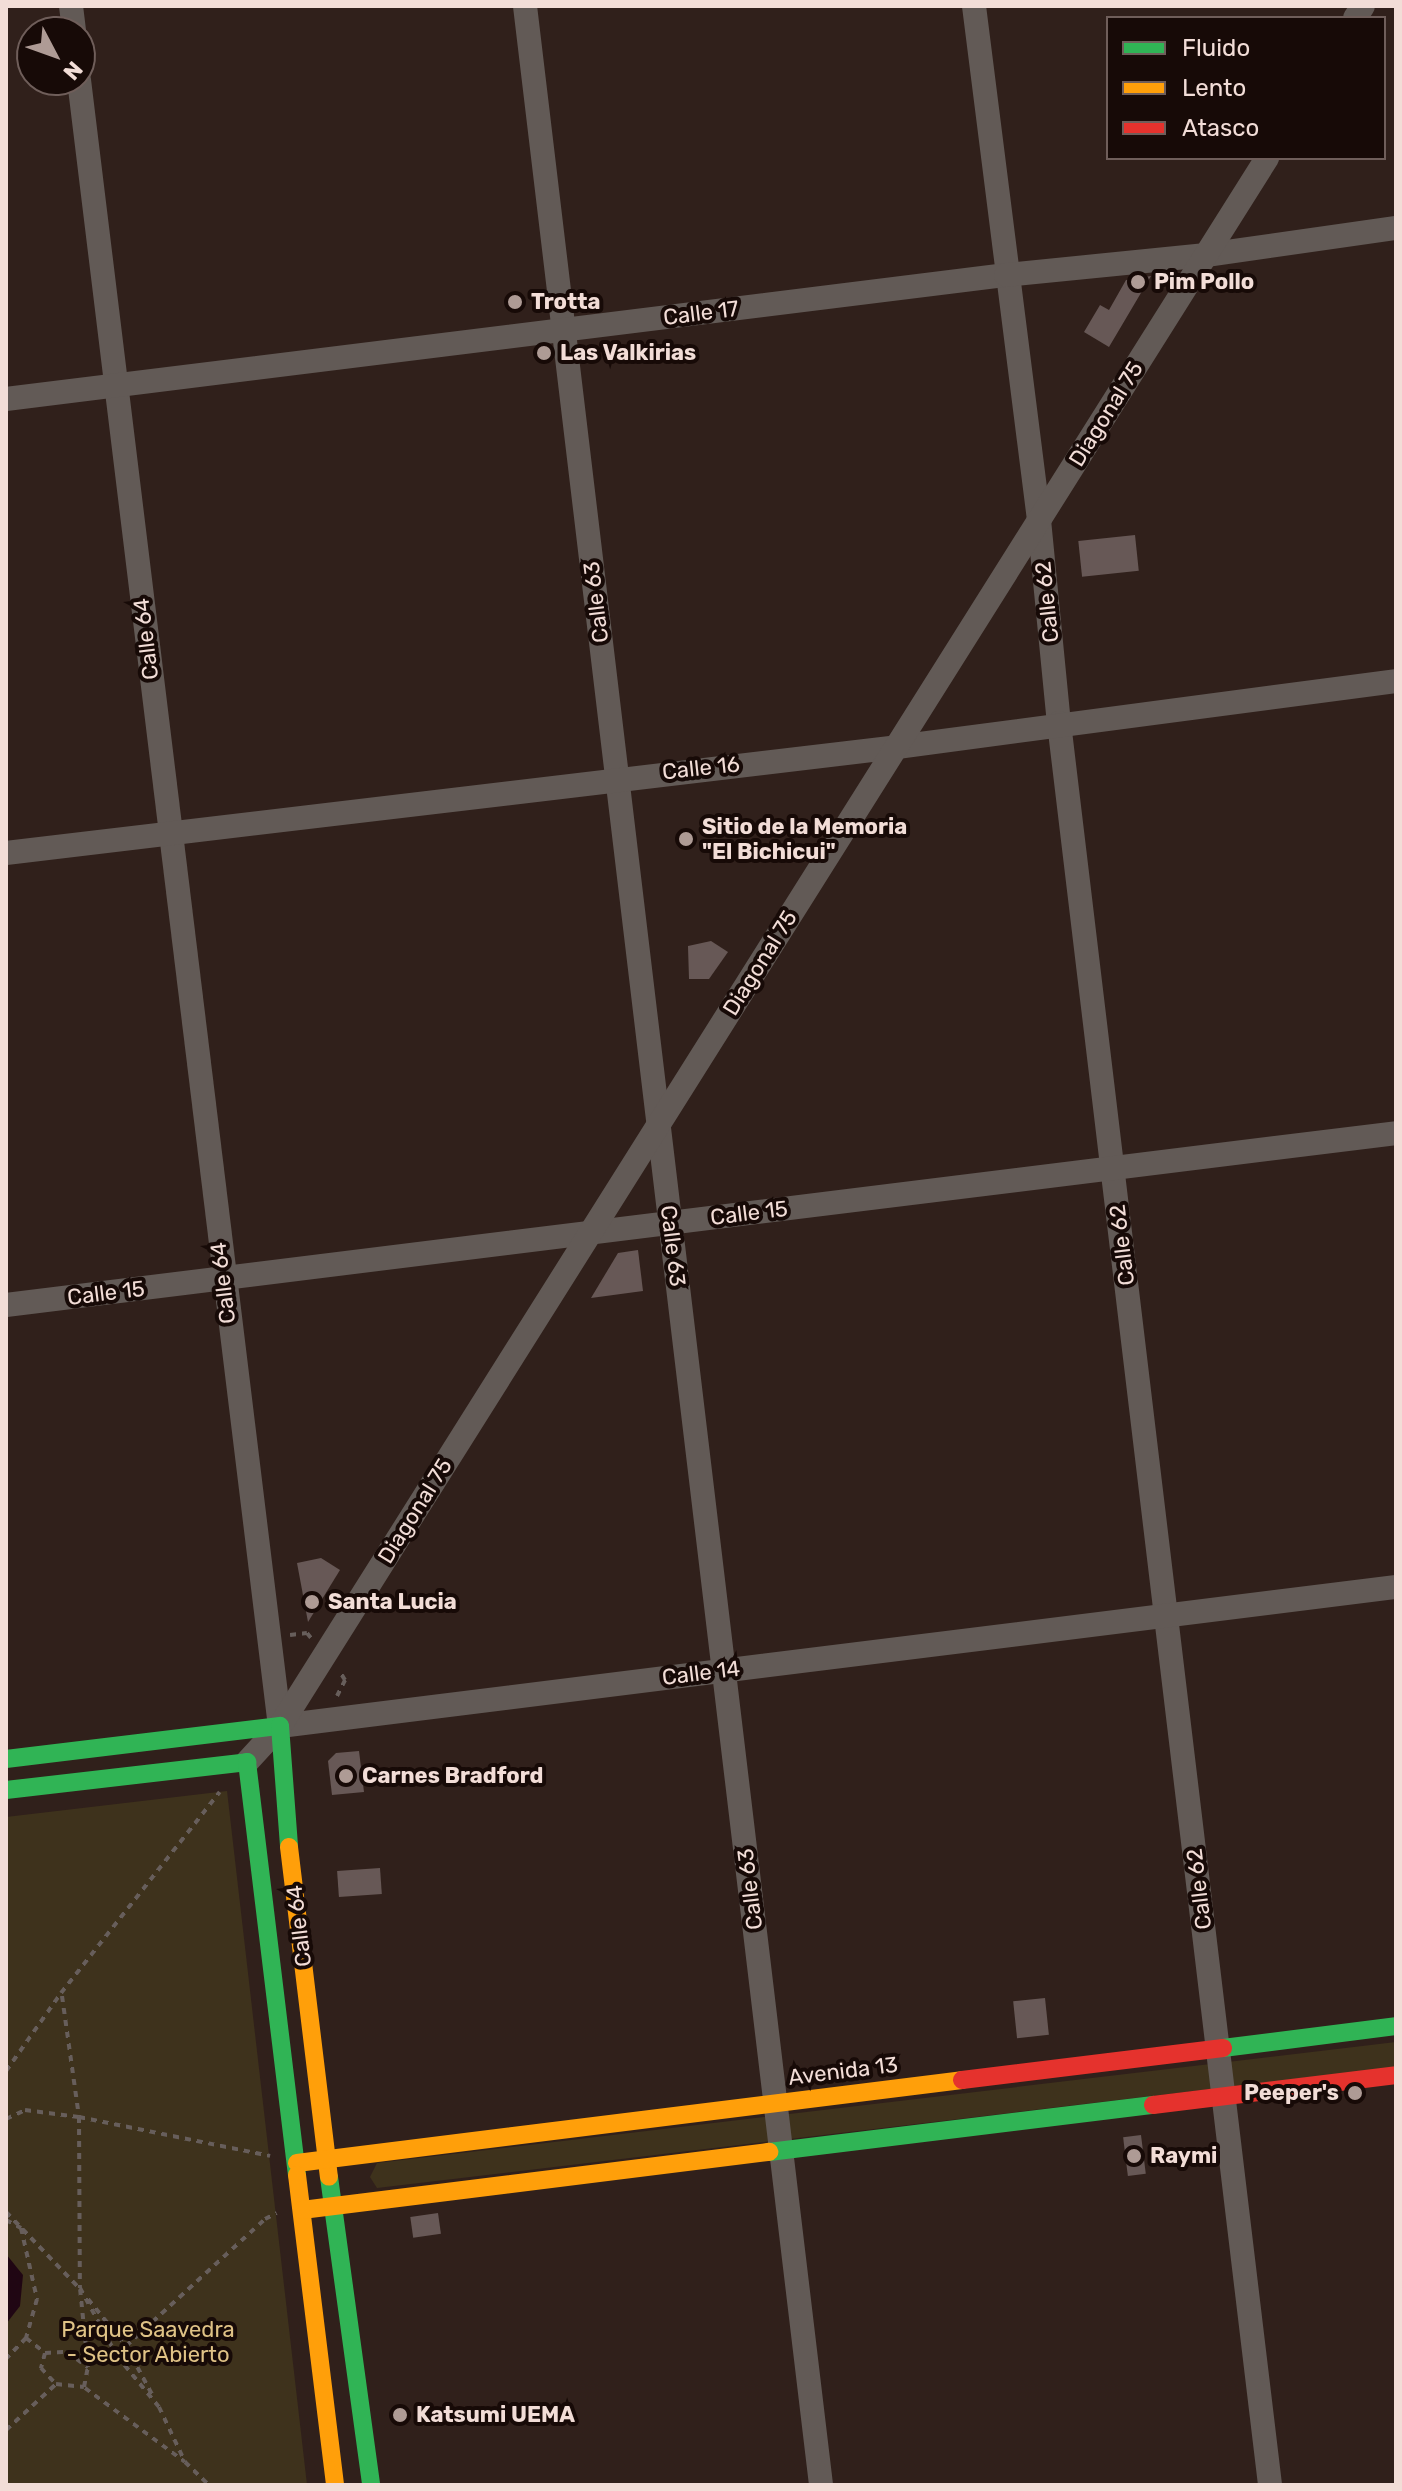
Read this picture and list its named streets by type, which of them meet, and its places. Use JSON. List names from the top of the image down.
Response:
{
  "streets": {
    "main road": ["Calle 64", "Calle 14", "Avenida 13"],
    "street": [
      "Calle 17",
      "Diagonal 75",
      "Calle 63",
      "Calle 62",
      "Calle 16",
      "Calle 15"
    ]
  },
  "crossings": [
    ["Calle 17", "Diagonal 75"],
    ["Calle 17", "Calle 63"],
    ["Calle 17", "Calle 62"],
    ["Calle 17", "Calle 64"],
    ["Diagonal 75", "Calle 63"],
    ["Diagonal 75", "Calle 62"],
    ["Diagonal 75", "Calle 64"],
    ["Diagonal 75", "Calle 16"],
    ["Diagonal 75", "Calle 15"],
    ["Diagonal 75", "Calle 14"],
    ["Calle 63", "Calle 16"],
    ["Calle 63", "Calle 15"],
    ["Calle 63", "Calle 14"],
    ["Calle 63", "Avenida 13"],
    ["Calle 62", "Calle 16"],
    ["Calle 62", "Calle 15"],
    ["Calle 62", "Calle 14"],
    ["Calle 62", "Avenida 13"],
    ["Calle 64", "Calle 16"],
    ["Calle 64", "Calle 15"],
    ["Calle 64", "Calle 14"],
    ["Calle 64", "Avenida 13"]
  ],
  "parks": ["Parque Saavedra - Sector Abierto"],
  "places": [
    "Pim Pollo",
    "Trotta",
    "Las Valkirias",
    "Sitio de la Memoria \"El Bichicui\"",
    "Santa Lucia",
    "Carnes Bradford",
    "Peeper's",
    "Raymi",
    "Katsumi UEMA"
  ],
  "legend": ["Fluido", "Lento", "Atasco"],
  "north": "bottom right"
}
